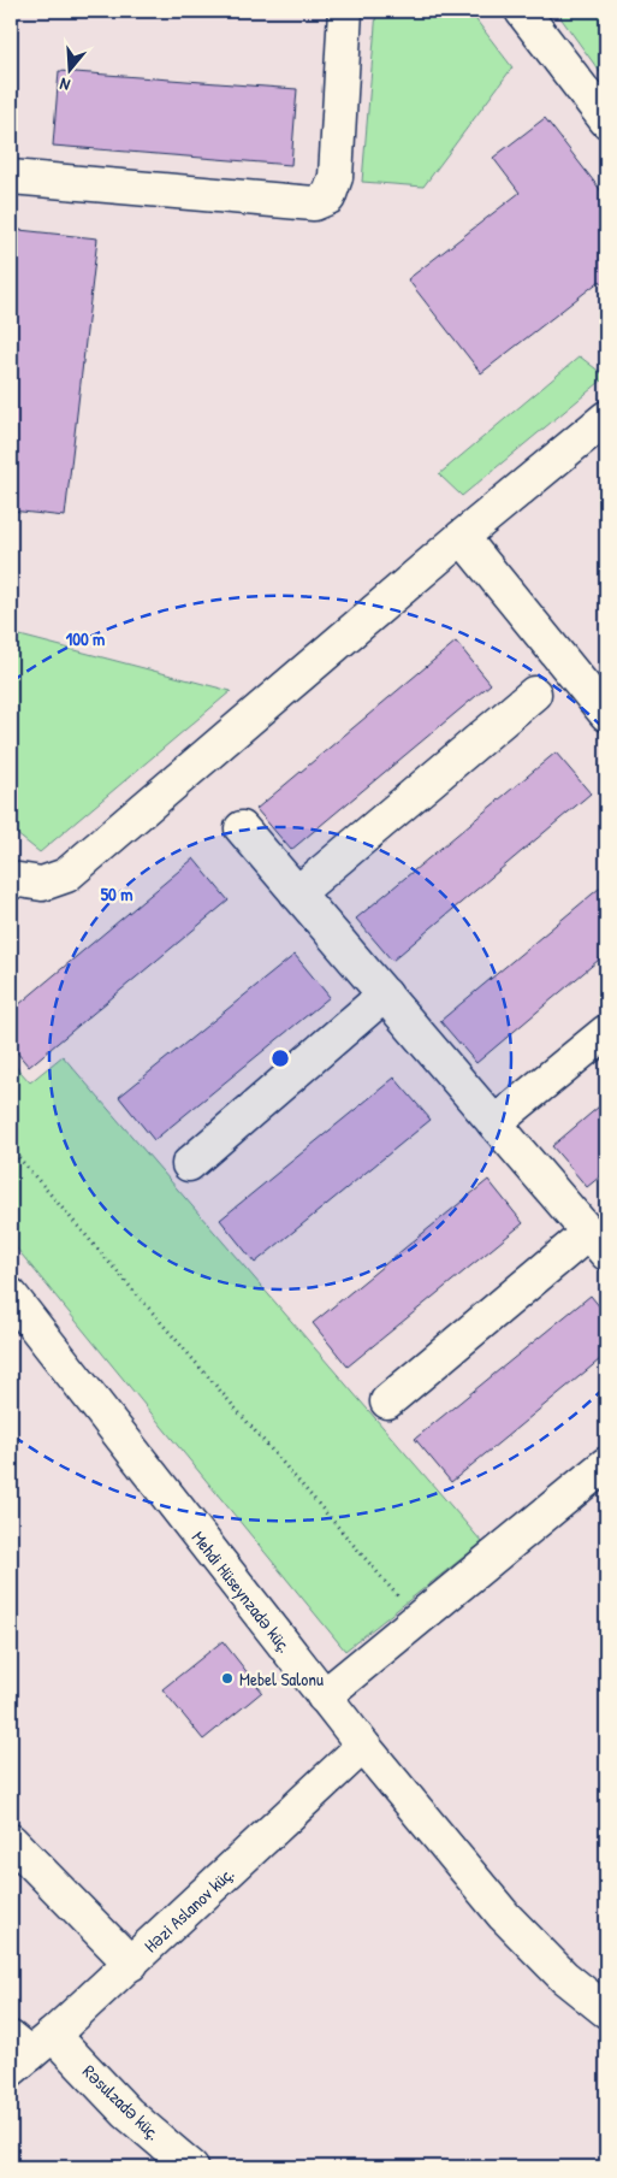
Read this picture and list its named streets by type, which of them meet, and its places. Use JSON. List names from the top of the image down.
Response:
{
  "streets": {
    "main road": ["Mehdi Hüseynzadə küç.", "Həzi Aslanov küç.", "Rəsulzadə küç."]
  },
  "crossings": [
    ["Mehdi Hüseynzadə küç.", "Həzi Aslanov küç."],
    ["Həzi Aslanov küç.", "Rəsulzadə küç."]
  ],
  "places": ["Mebel Salonu"],
  "north": "bottom",
  "rings": ["100 m", "50 m"]
}
